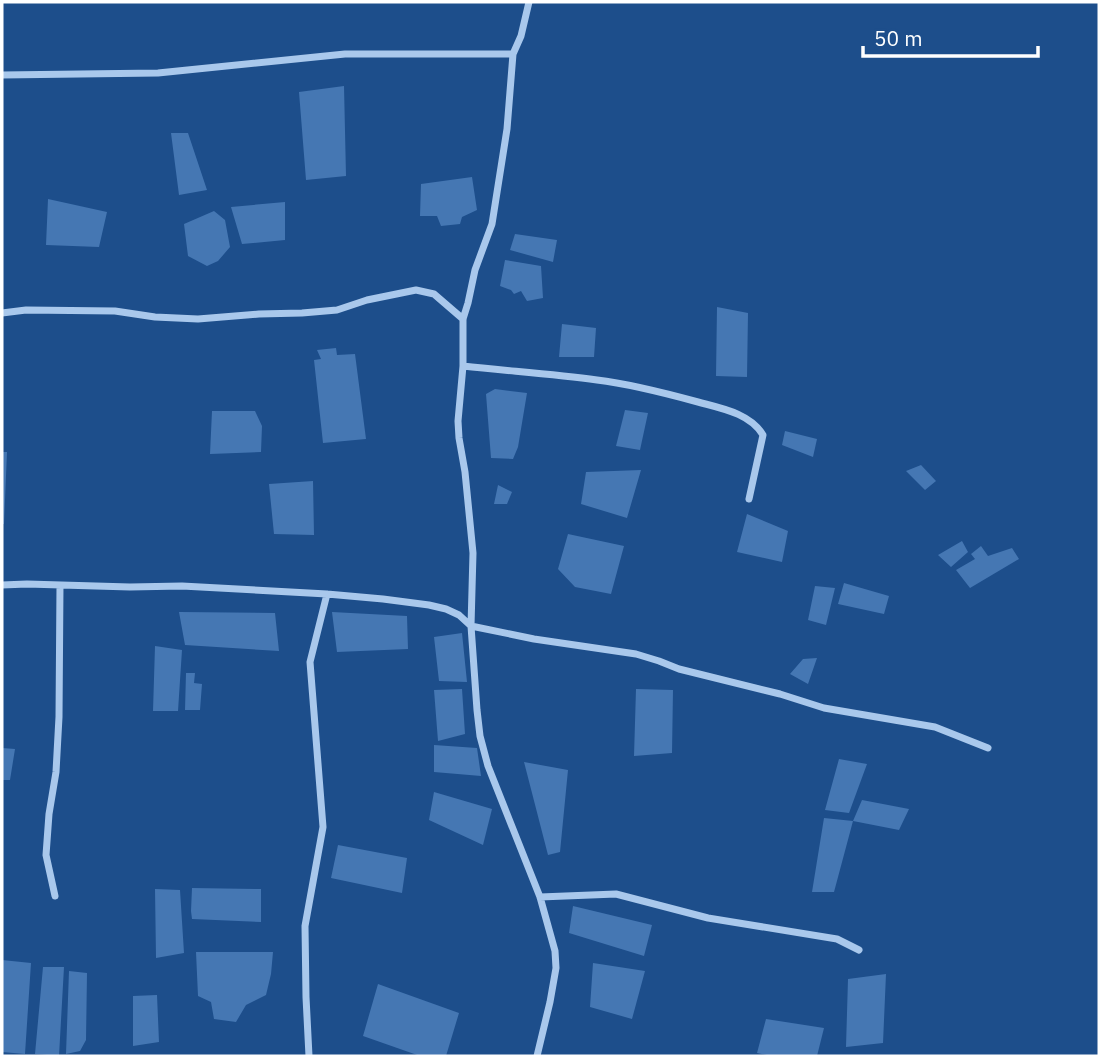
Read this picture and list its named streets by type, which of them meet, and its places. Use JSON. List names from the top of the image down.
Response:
{
  "scale_bar": "50 m"
}
